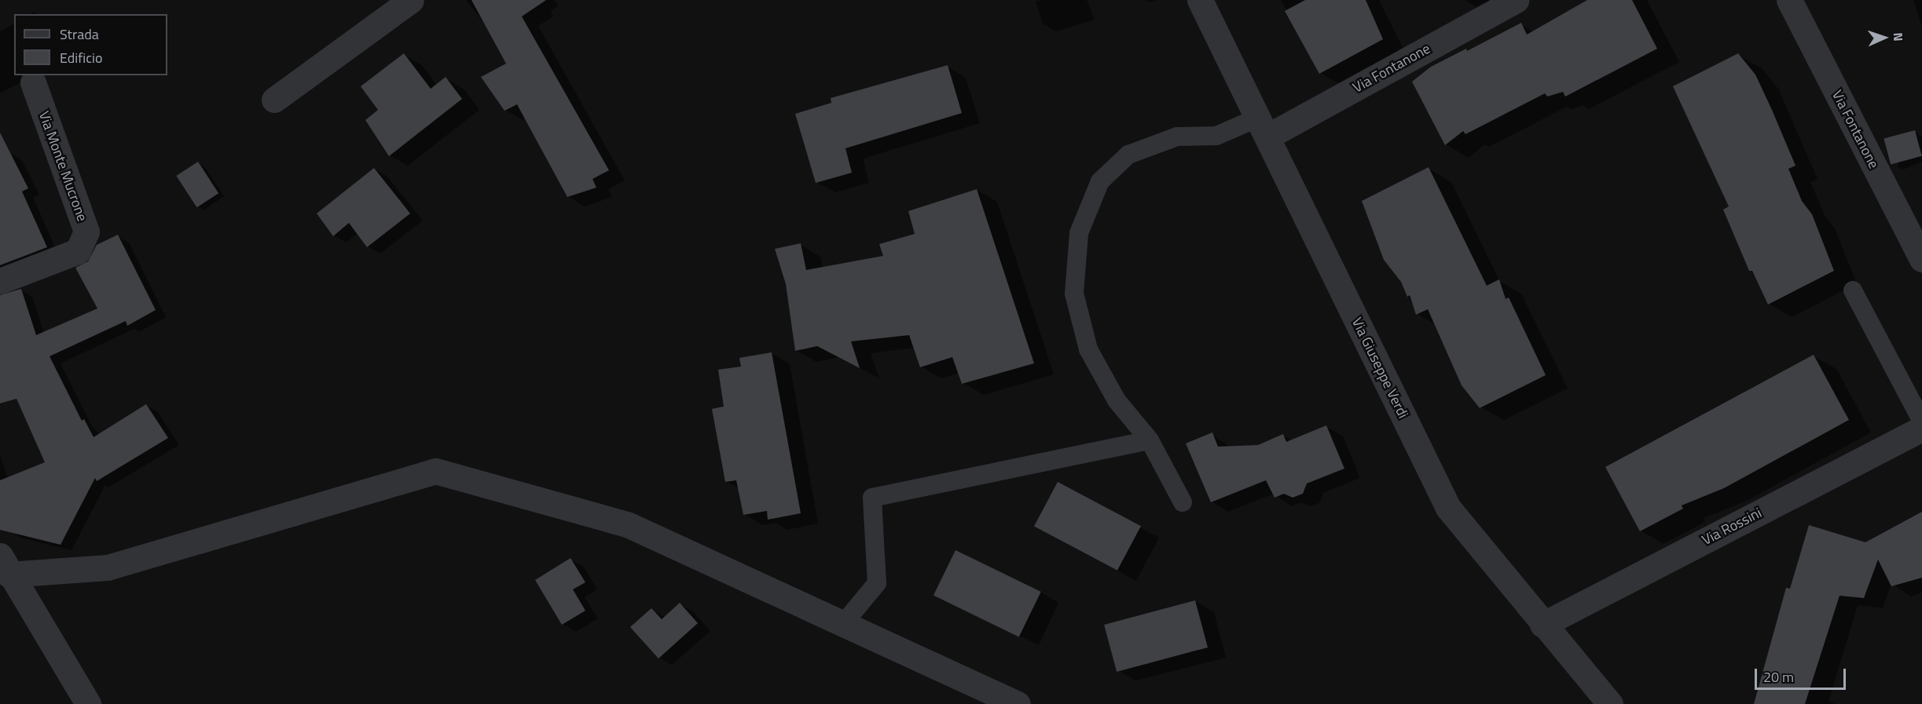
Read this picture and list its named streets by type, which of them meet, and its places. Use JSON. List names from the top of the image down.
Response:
{
  "streets": {
    "street": [
      "Via Fontanone",
      "Via Monte Mucrone",
      "Via Giuseppe Verdi",
      "Via Rossini"
    ]
  },
  "crossings": [
    ["Via Fontanone", "Via Giuseppe Verdi"],
    ["Via Giuseppe Verdi", "Via Rossini"]
  ],
  "legend": ["Strada", "Edificio"],
  "scale_bar": "20 m",
  "north": "right"
}
